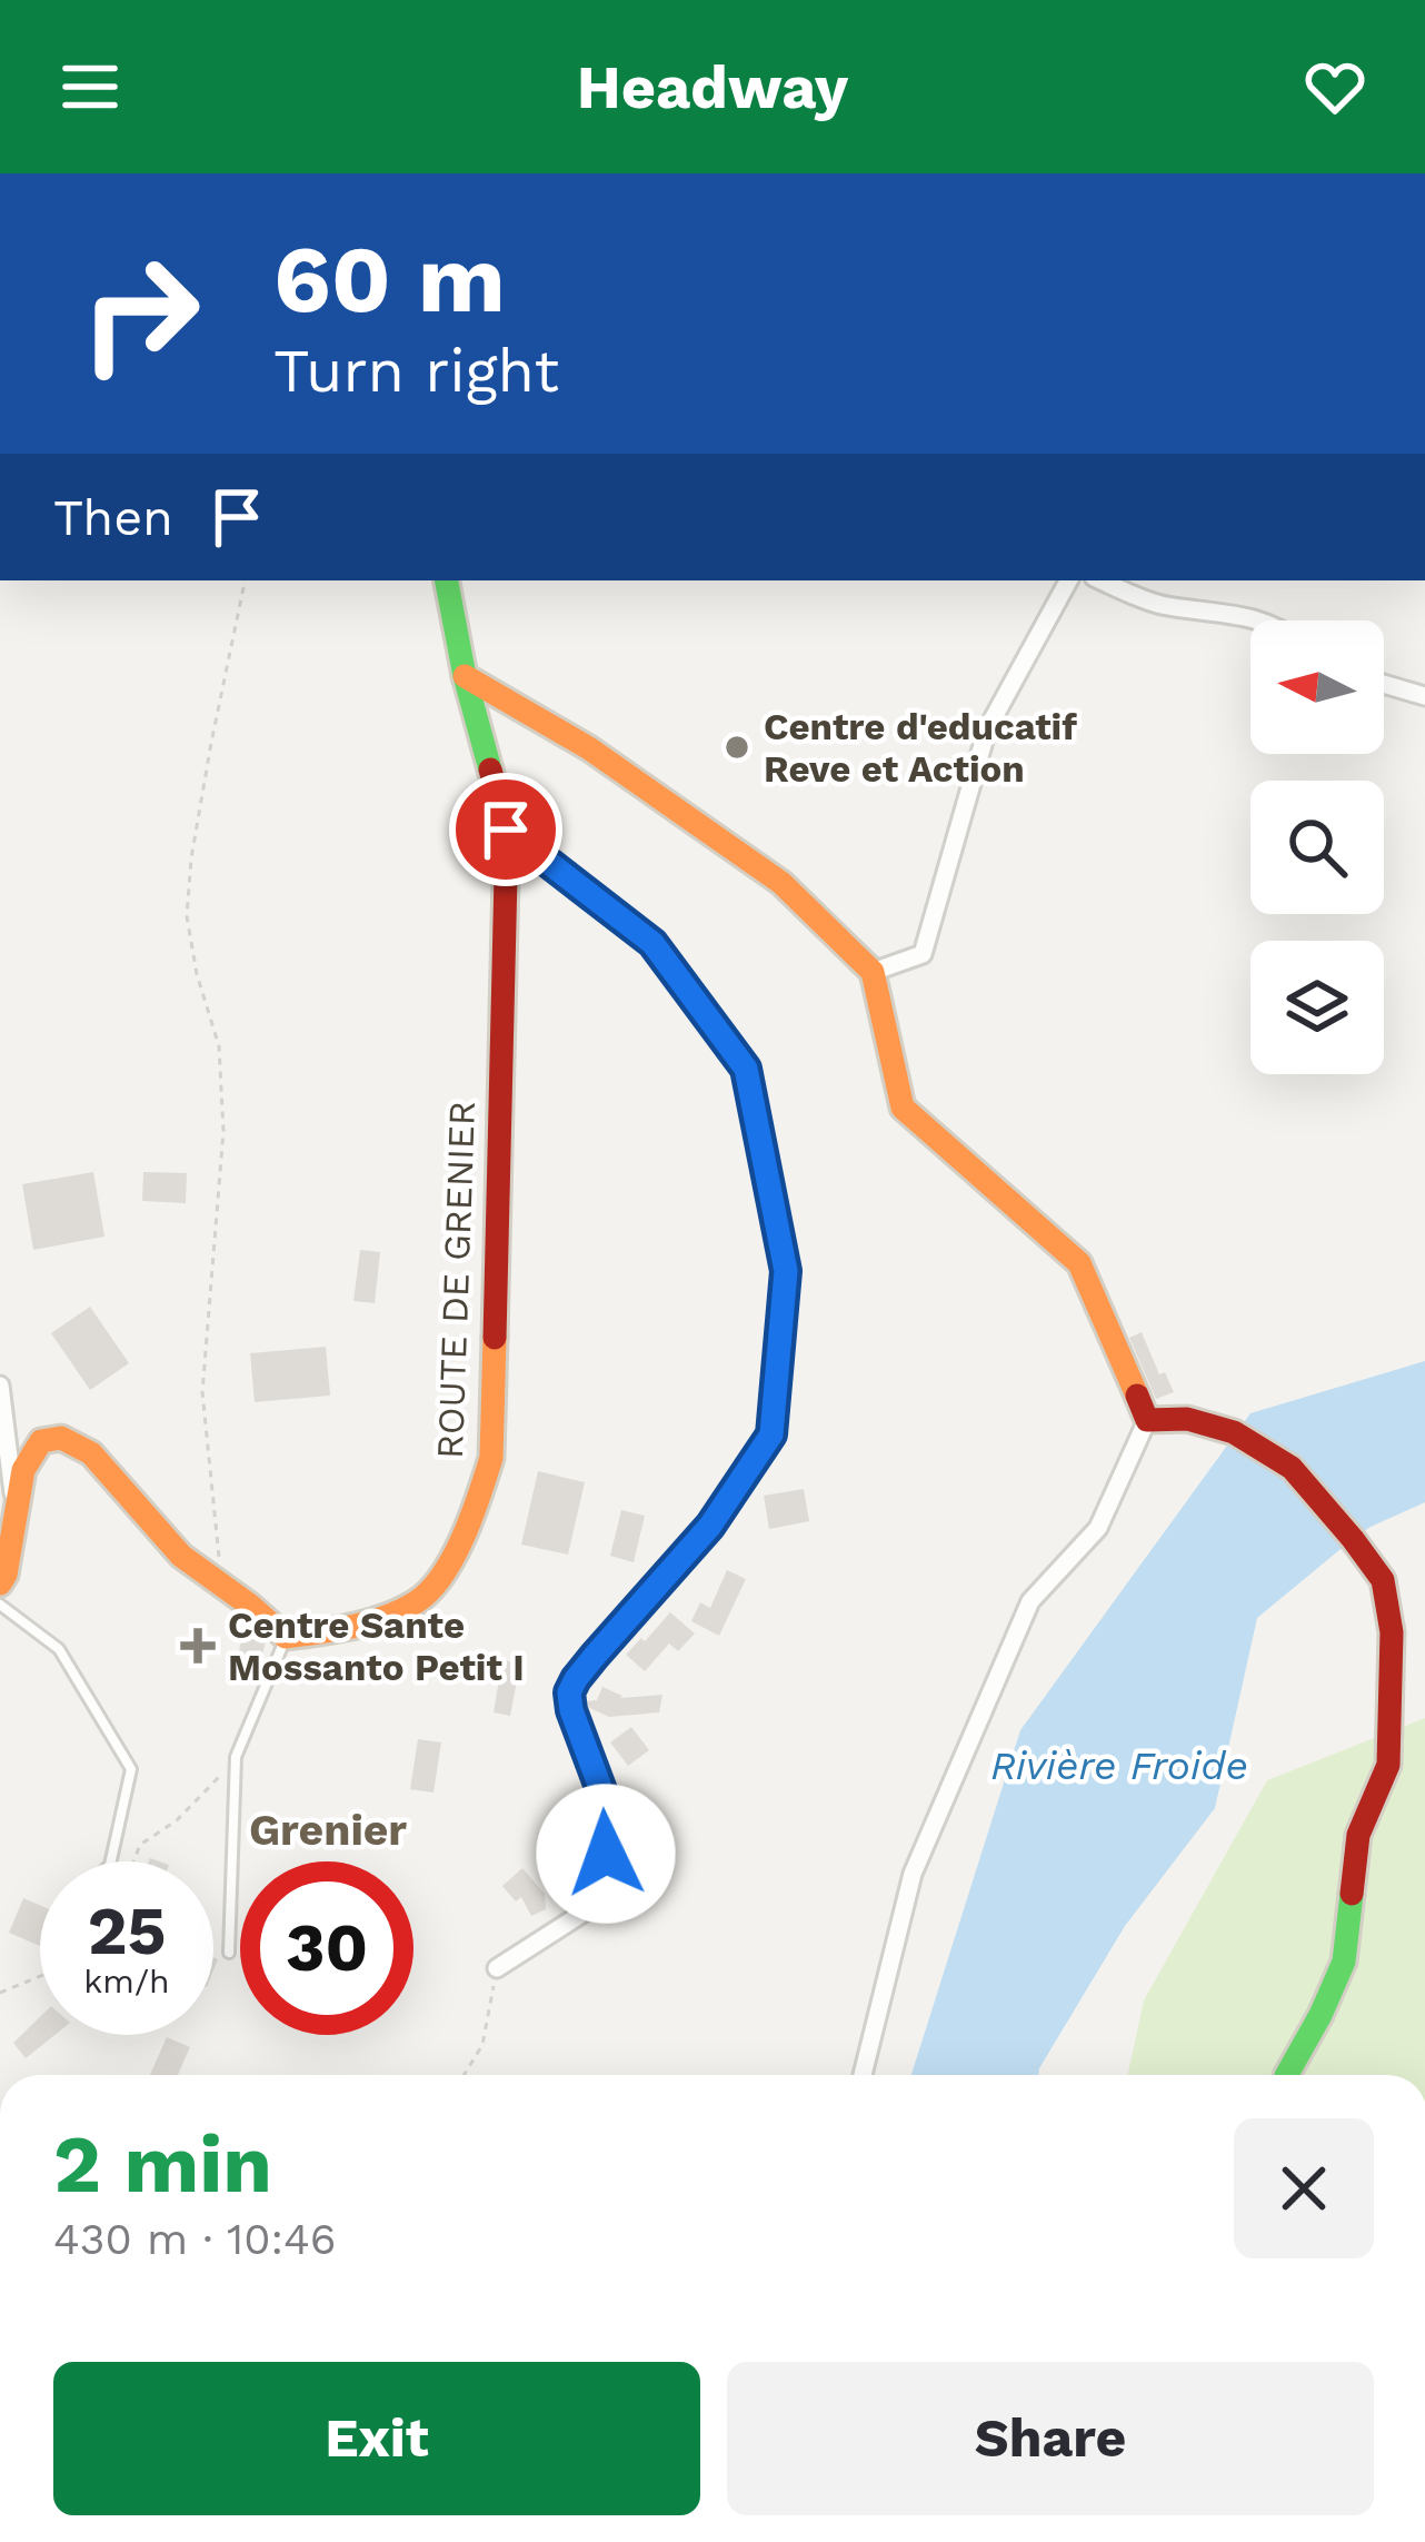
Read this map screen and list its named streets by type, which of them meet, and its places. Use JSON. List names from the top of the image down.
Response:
{
  "streets": {
    "street": ["ROUTE DE GRENIER"]
  },
  "districts": ["Grenier"],
  "water": ["Rivière Froide"],
  "places": {
    "other": ["Centre d'educatif Reve et Action"],
    "health": ["Centre Sante Mossanto Petit I"]
  },
  "north": "left",
  "page": {
    "header": "Headway",
    "turn": ["60 m", "Turn right"],
    "then": "Then",
    "speed": "25 km/h",
    "limit": "30",
    "heading": ["2 min", "430 m · 10:46"],
    "buttons": ["Exit", "Share"]
  }
}
